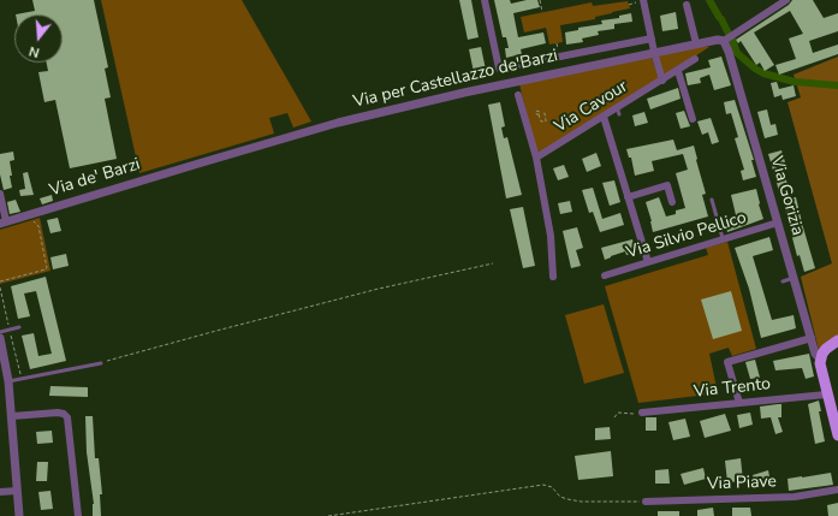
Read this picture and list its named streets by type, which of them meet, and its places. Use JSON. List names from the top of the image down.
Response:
{
  "streets": {
    "street": [
      "Via per Castellazzo de'Barzi",
      "Via Cavour",
      "Via de' Barzi",
      "Via Gorizia",
      "Via Silvio Pellico",
      "Via Trento",
      "Via Piave"
    ]
  },
  "crossings": [
    ["Via per Castellazzo de'Barzi", "Via de' Barzi"],
    ["Via per Castellazzo de'Barzi", "Via Gorizia"],
    ["Via Gorizia", "Via Silvio Pellico"]
  ],
  "north": "bottom"
}
